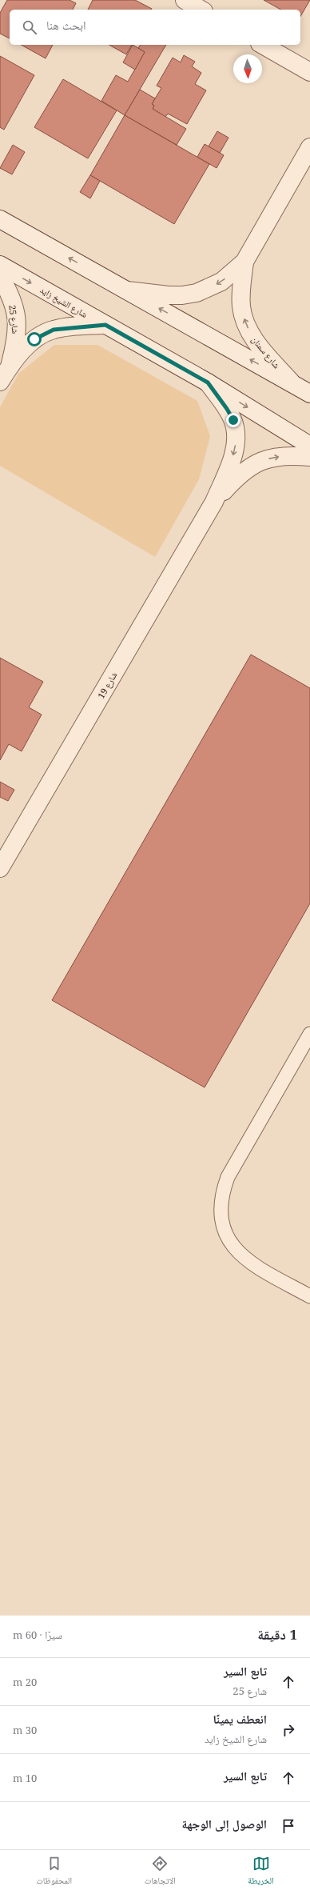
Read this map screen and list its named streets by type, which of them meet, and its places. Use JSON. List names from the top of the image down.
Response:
{
  "streets": {
    "street": [
      "شارع الشيخ زايد",
      "شارع 25",
      "شارع سمنان",
      "شارع 19"
    ]
  },
  "crossings": [
    ["شارع الشيخ زايد", "شارع 25"]
  ],
  "north": "bottom",
  "page": {
    "search": "ابحث هنا",
    "heading": ["1 دقيقة", "سيرًا · 60 m"],
    "list": [
      ["تابع السير", "شارع 25", "20 m"],
      ["انعطف يمينًا", "شارع الشيخ زايد", "30 m"],
      ["تابع السير", "10 m"],
      "الوصول إلى الوجهة"
    ],
    "nav": ["الخريطة", "الاتجاهات", "المحفوظات"]
  }
}
